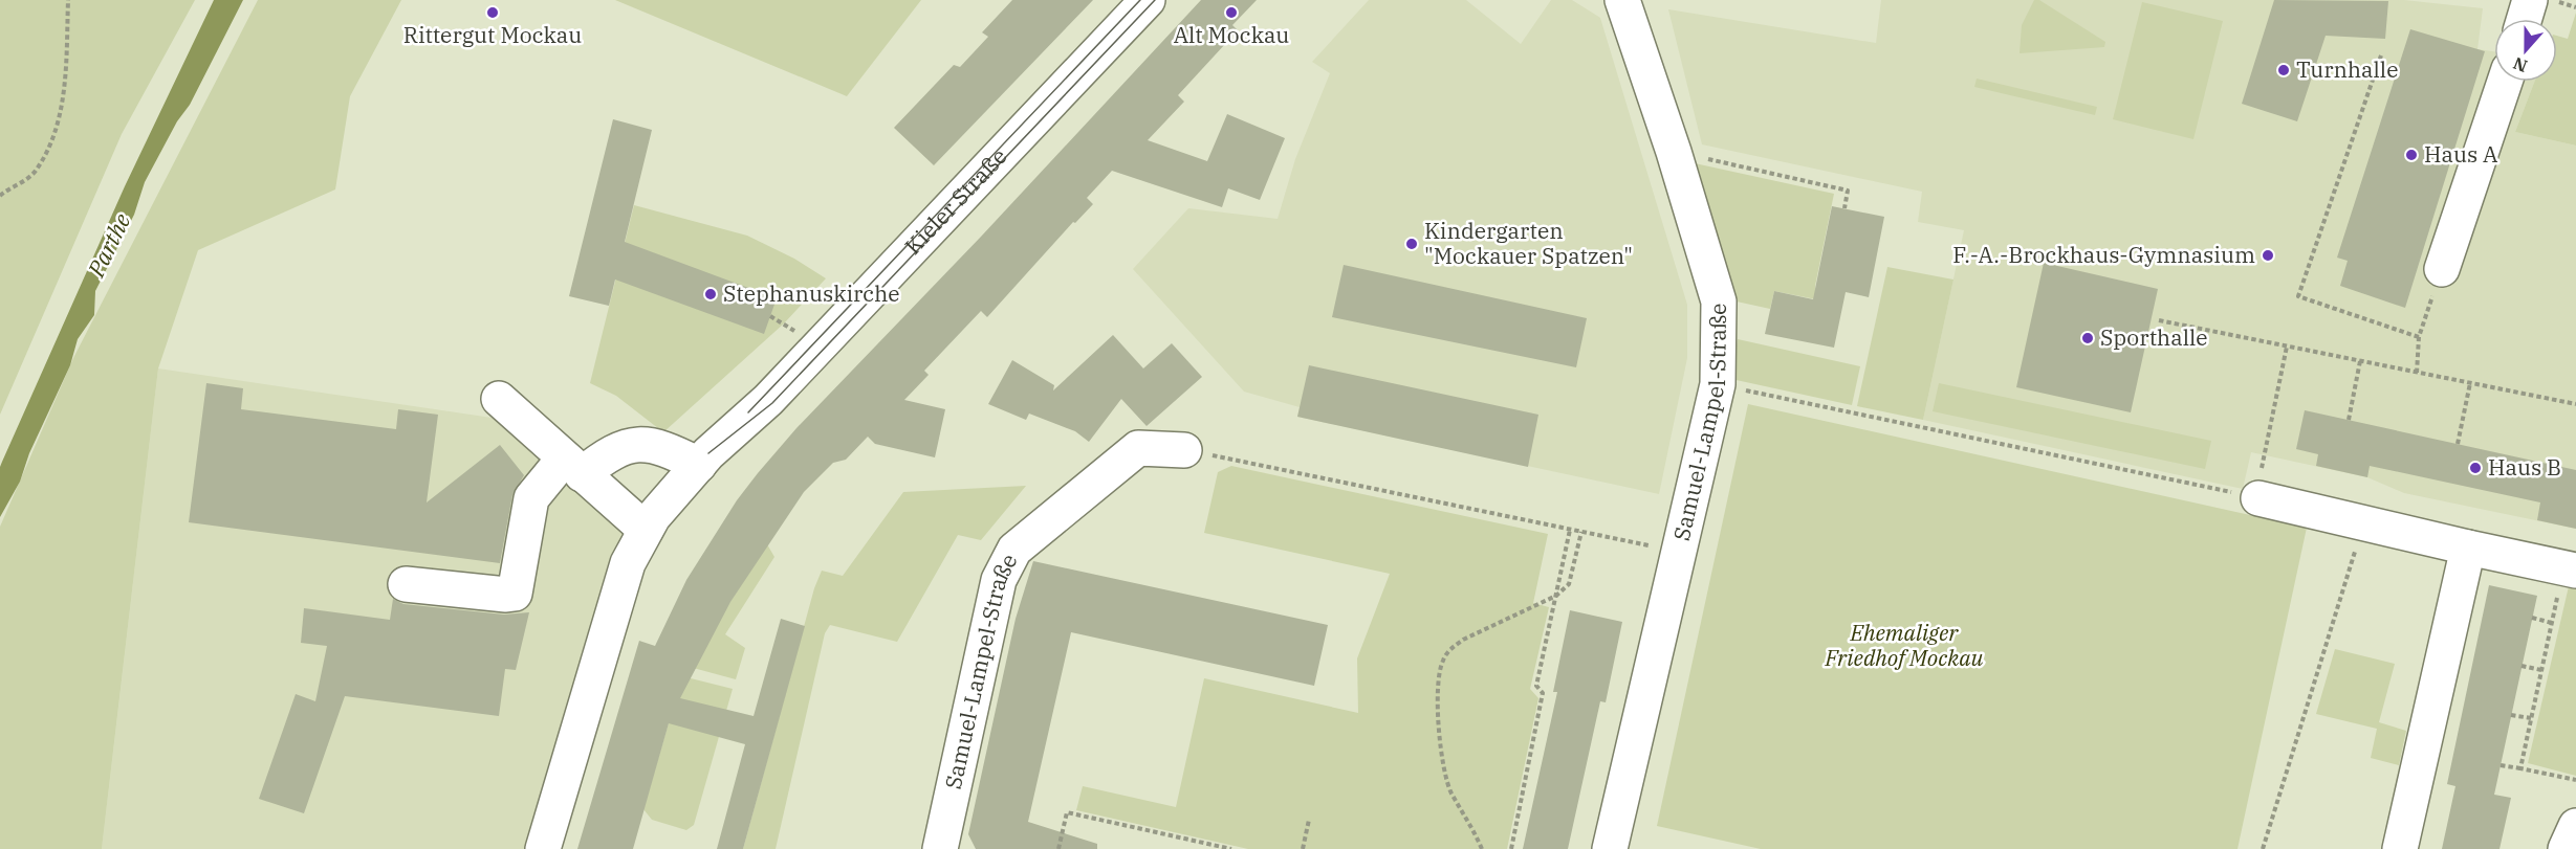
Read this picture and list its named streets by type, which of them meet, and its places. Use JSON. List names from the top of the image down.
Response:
{
  "streets": {
    "street": ["Kieler Straße", "Samuel-Lampel-Straße"]
  },
  "water": ["Parthe"],
  "parks": ["Ehemaliger Friedhof Mockau"],
  "places": [
    "Rittergut Mockau",
    "Alt Mockau",
    "Turnhalle",
    "Haus A",
    "Kindergarten \"Mockauer Spatzen\"",
    "F.-A.-Brockhaus-Gymnasium",
    "Stephanuskirche",
    "Sporthalle",
    "Haus B"
  ],
  "north": "bottom"
}
